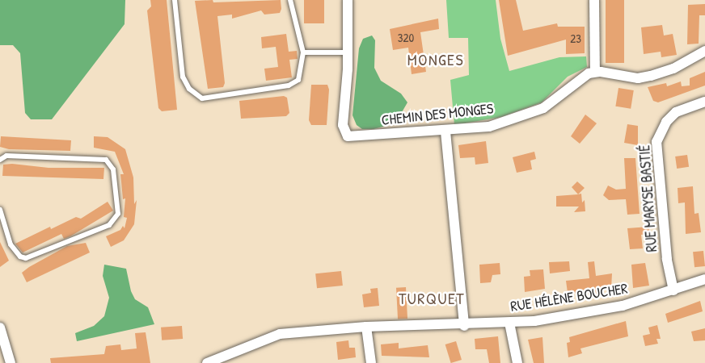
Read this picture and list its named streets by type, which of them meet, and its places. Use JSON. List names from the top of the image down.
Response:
{
  "streets": {
    "street": ["CHEMIN DES MONGES", "RUE MARYSE BASTIÉ", "RUE HÉLÈNE BOUCHER"]
  },
  "crossings": [
    ["RUE MARYSE BASTIÉ", "RUE HÉLÈNE BOUCHER"]
  ],
  "districts": ["MONGES", "TURQUET"],
  "house_numbers": ["320", "23"]
}
